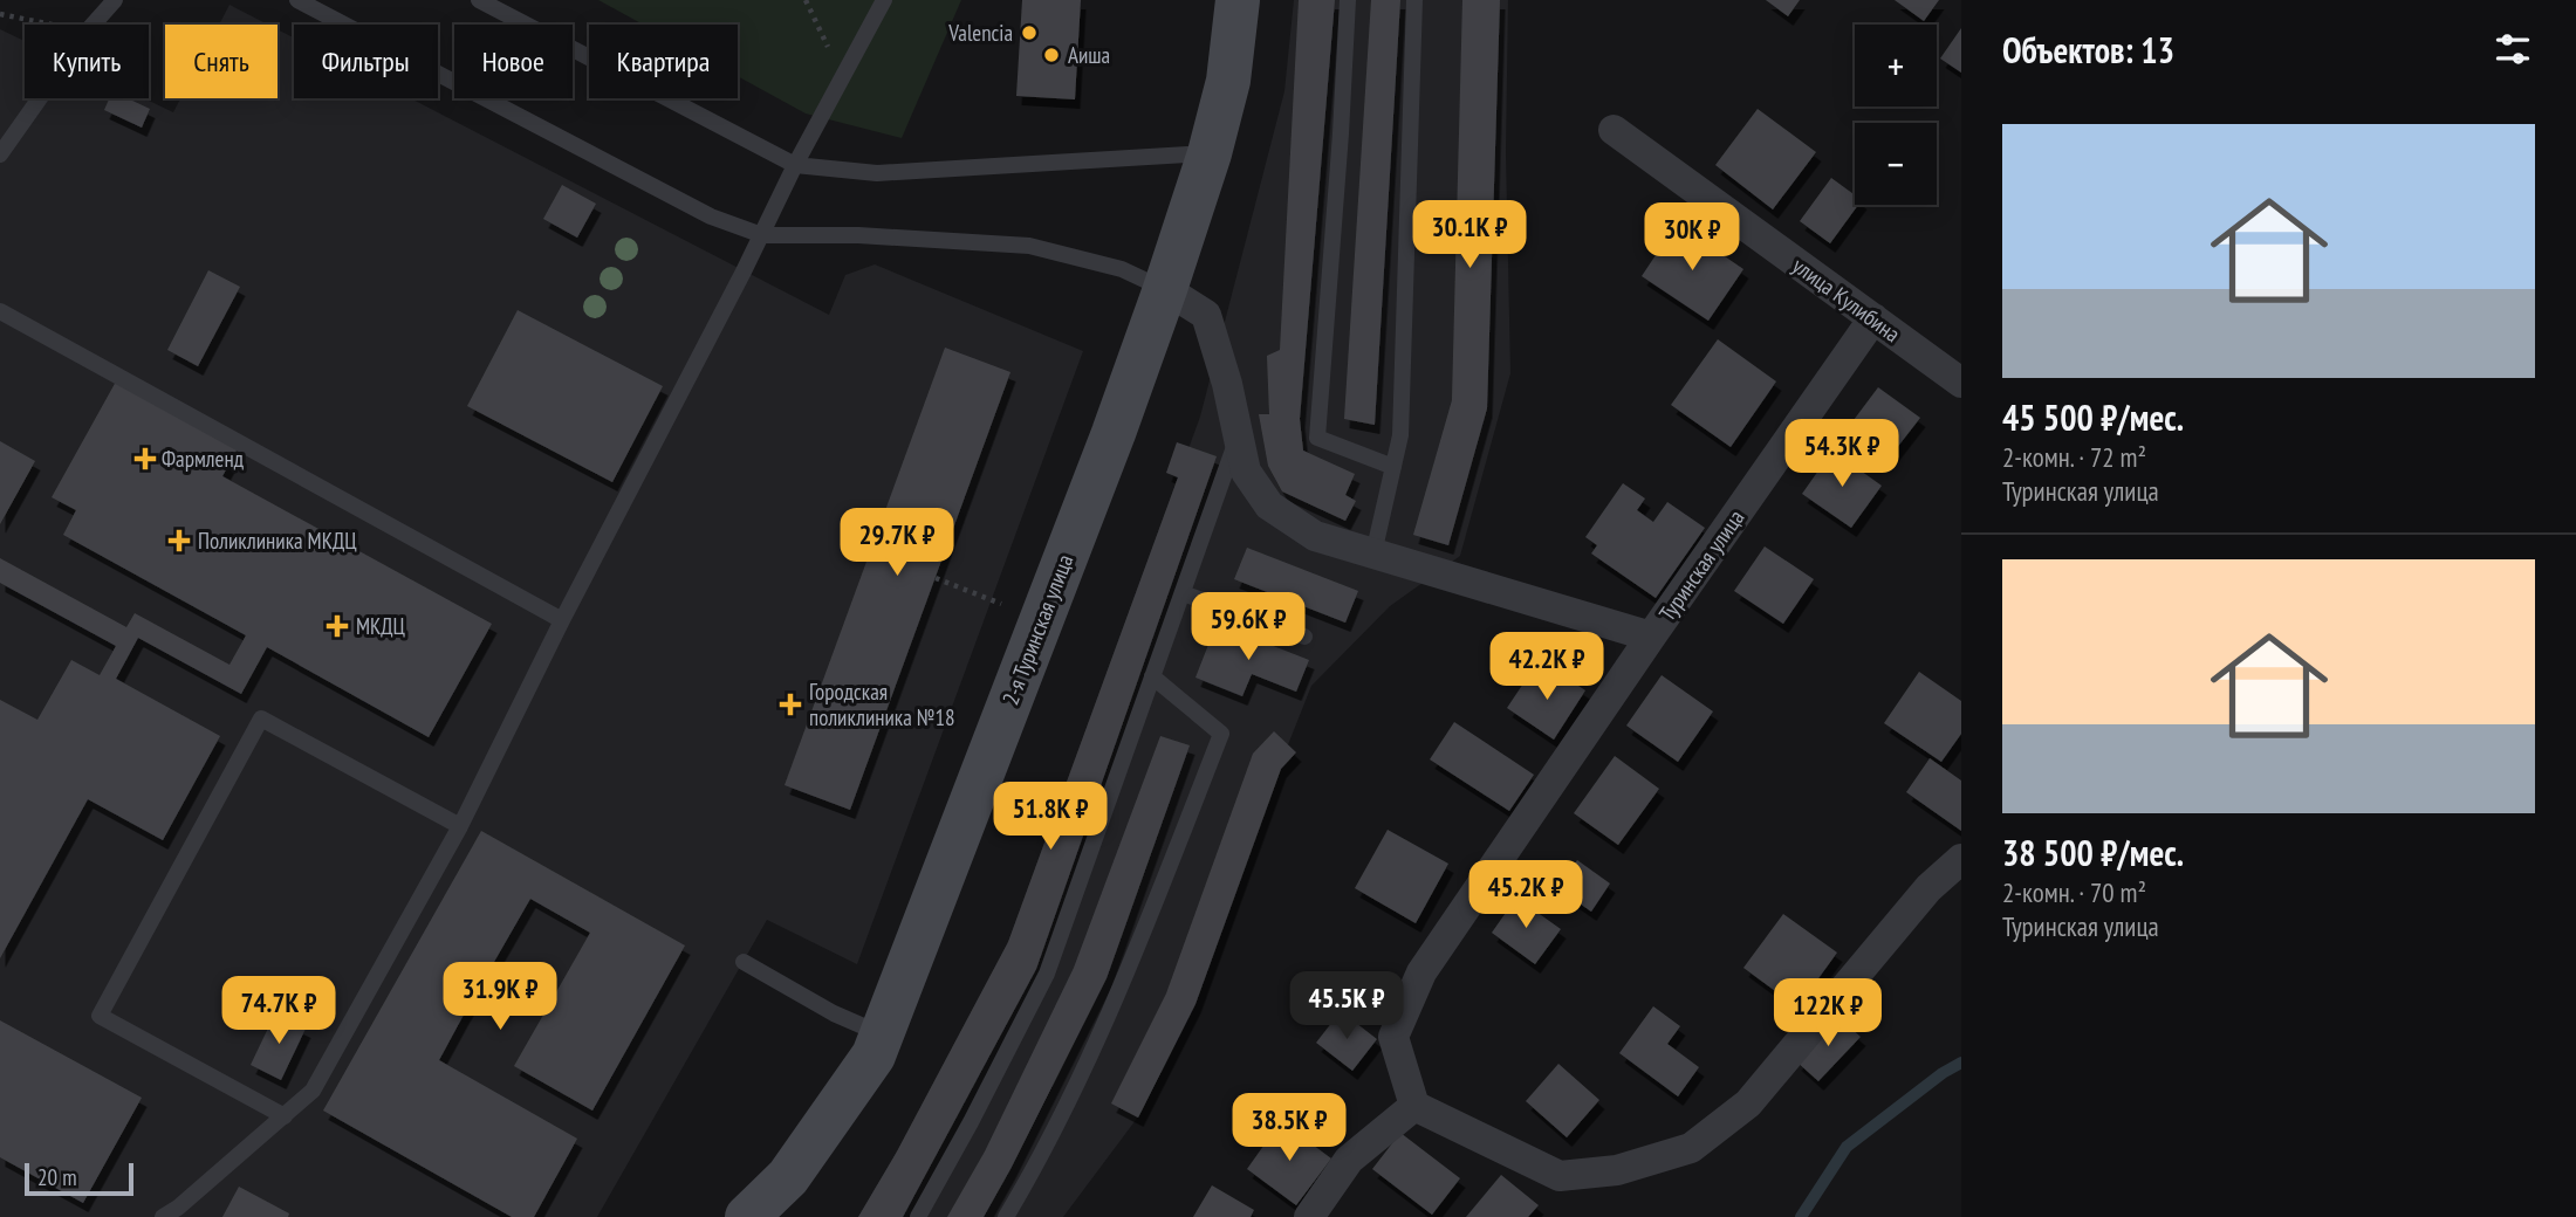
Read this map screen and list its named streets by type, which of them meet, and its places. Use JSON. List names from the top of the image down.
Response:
{
  "streets": {
    "street": ["улица Кулибина", "Туринская улица", "2-я Туринская улица"]
  },
  "crossings": [
    ["улица Кулибина", "Туринская улица"]
  ],
  "places": {
    "other": ["Valencia", "Аиша"],
    "health": [
      "Фармленд",
      "Поликлиника МКДЦ",
      "МКДЦ",
      "Городская поликлиника №18"
    ]
  },
  "scale_bar": "20 m",
  "page": {
    "heading": "Объектов: 13",
    "map_buttons": ["+", "−"],
    "chip": [
      "Купить",
      "Снять",
      "Фильтры",
      "Новое",
      "Квартира"
    ],
    "list": [
      {
        "name": "45 500 ₽/мес.",
        "note": "2-комн. · 72 m² · Туринская улица"
      },
      {
        "name": "38 500 ₽/мес.",
        "note": "2-комн. · 70 m² · Туринская улица"
      }
    ],
    "price": [
      "30.1K ₽",
      "30K ₽",
      "54.3K ₽",
      "29.7K ₽",
      "59.6K ₽",
      "42.2K ₽",
      "51.8K ₽",
      "45.2K ₽",
      "31.9K ₽",
      "45.5K ₽",
      "74.7K ₽",
      "122K ₽",
      "38.5K ₽"
    ],
    "scale": "20 m"
  }
}
